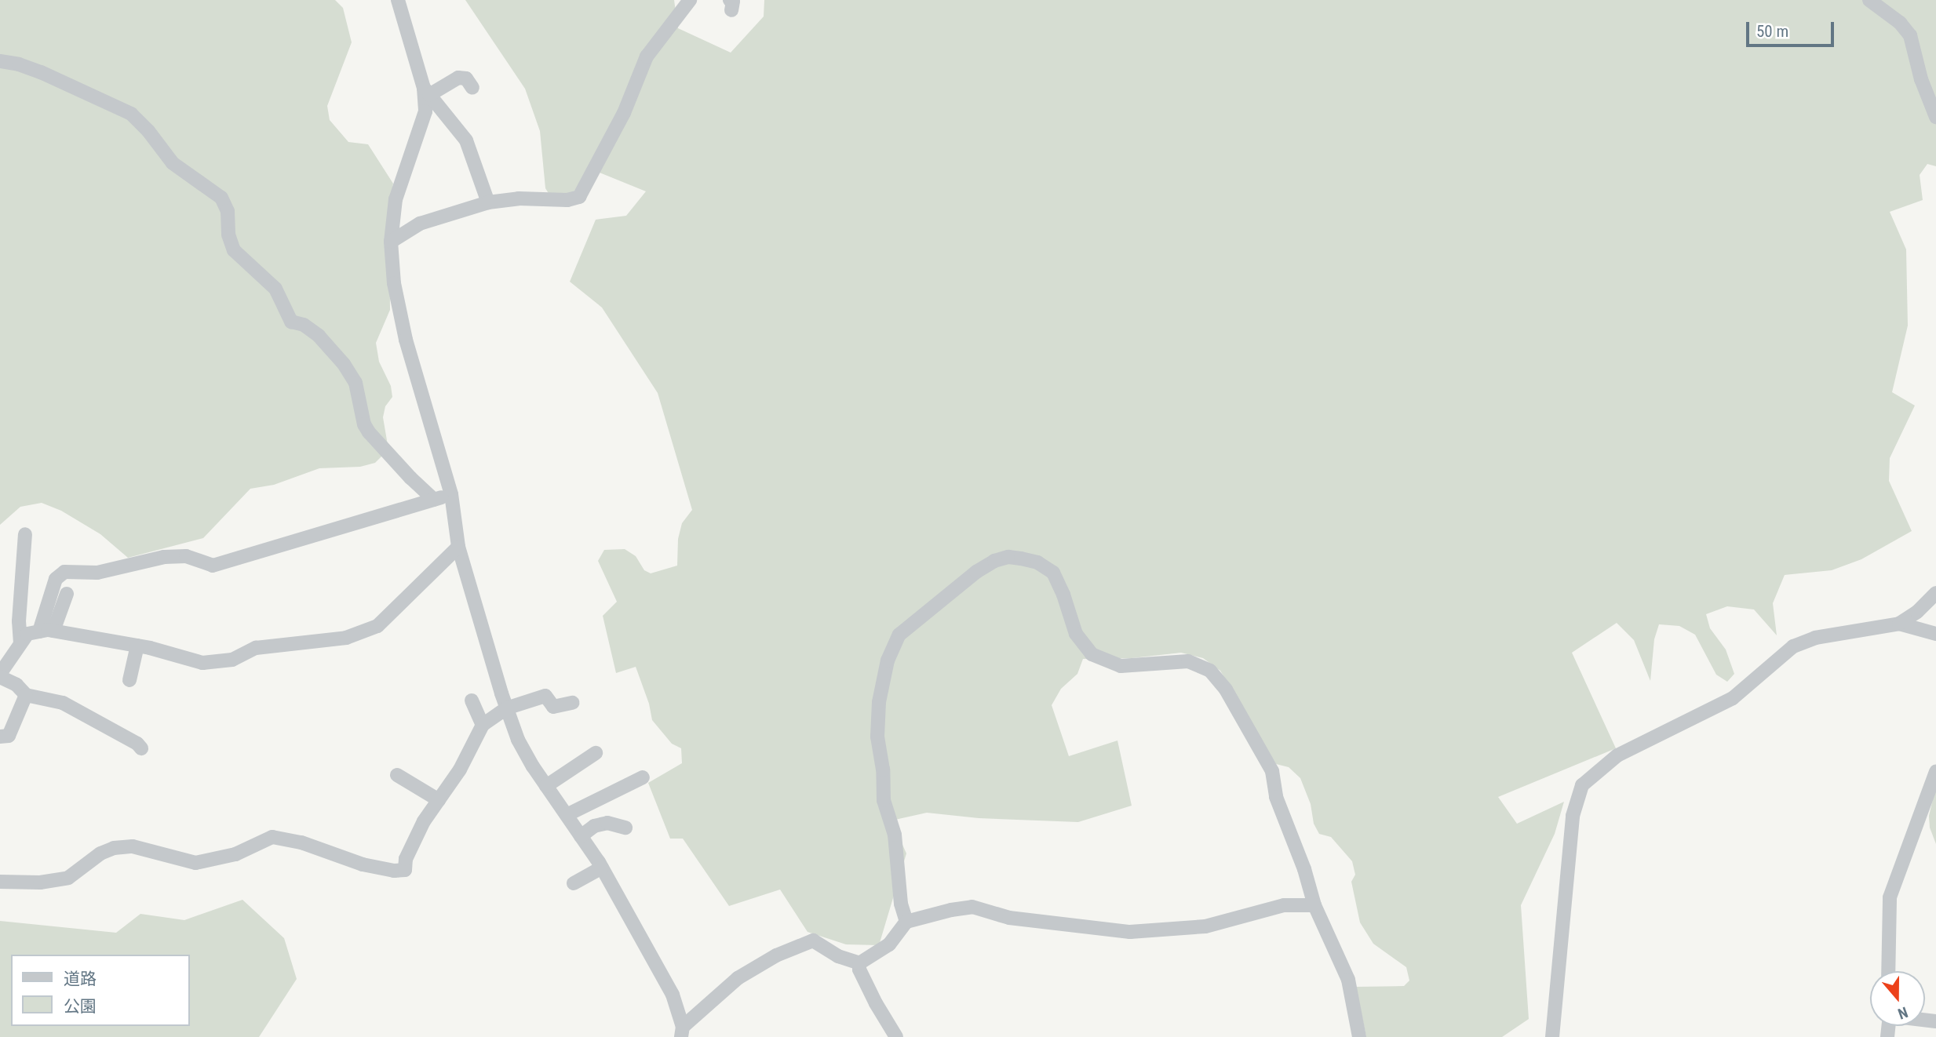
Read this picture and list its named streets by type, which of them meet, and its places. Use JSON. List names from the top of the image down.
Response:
{
  "legend": ["道路", "公園"],
  "scale_bar": "50 m",
  "north": "bottom"
}
